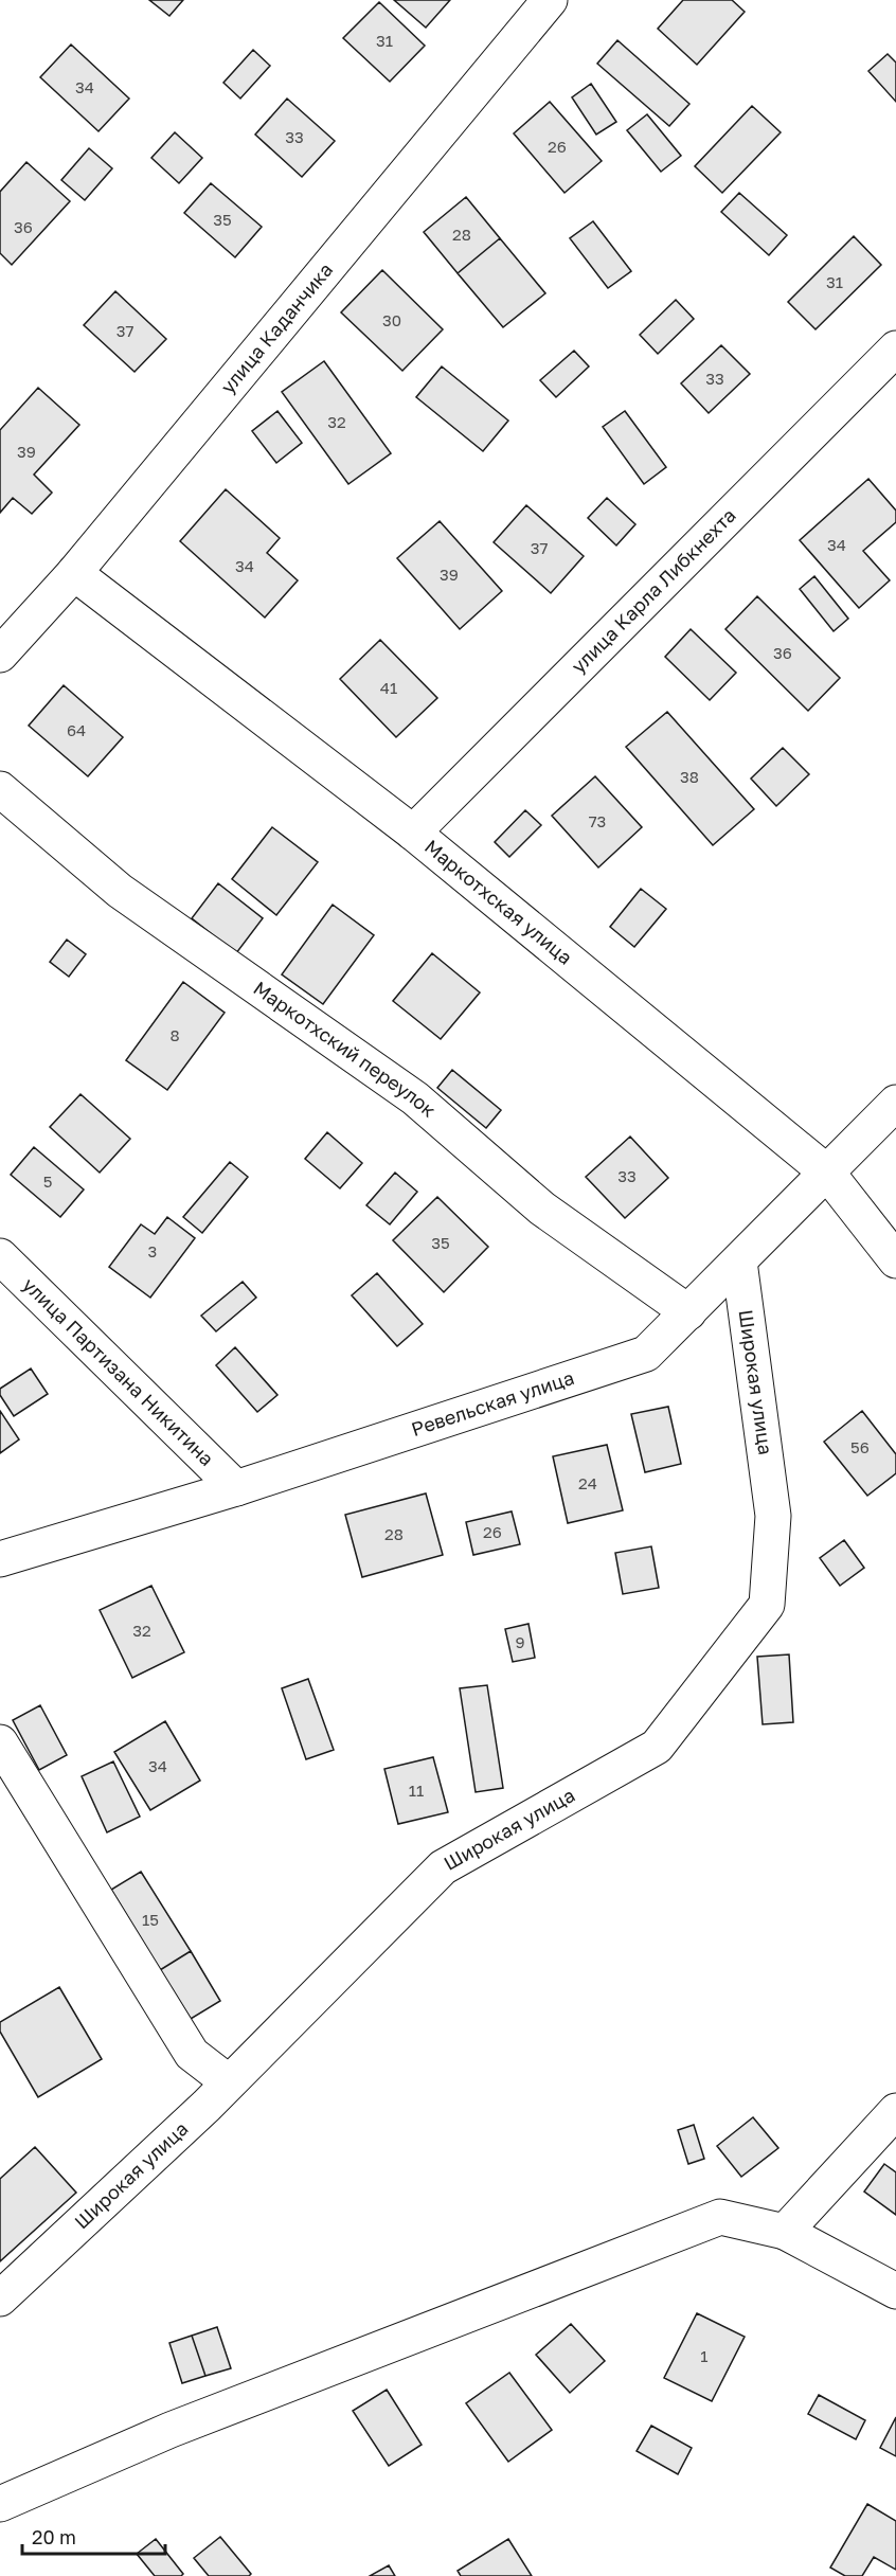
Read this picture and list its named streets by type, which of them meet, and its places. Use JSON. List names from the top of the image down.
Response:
{
  "streets": {
    "street": [
      "улица Каданчика",
      "улица Карла Либкнехта",
      "Маркотхская улица",
      "Маркотхский переулок",
      "улица Партизана Никитина",
      "Широкая улица",
      "Ревельская улица"
    ]
  },
  "crossings": [
    ["улица Каданчика", "Маркотхская улица"],
    ["улица Карла Либкнехта", "Маркотхская улица"],
    ["Маркотхская улица", "Ревельская улица"],
    ["Маркотхский переулок", "Ревельская улица"],
    ["улица Партизана Никитина", "Ревельская улица"],
    ["Широкая улица", "Ревельская улица"]
  ],
  "house_numbers": [
    "31",
    "34",
    "33",
    "26",
    "35",
    "36",
    "28",
    "31",
    "30",
    "37",
    "33",
    "32",
    "39",
    "34",
    "37",
    "34",
    "39",
    "36",
    "41",
    "64",
    "38",
    "73",
    "8",
    "33",
    "5",
    "35",
    "3",
    "56",
    "24",
    "26",
    "28",
    "32",
    "9",
    "34",
    "11",
    "15",
    "1"
  ],
  "scale_bar": "20 m"
}
